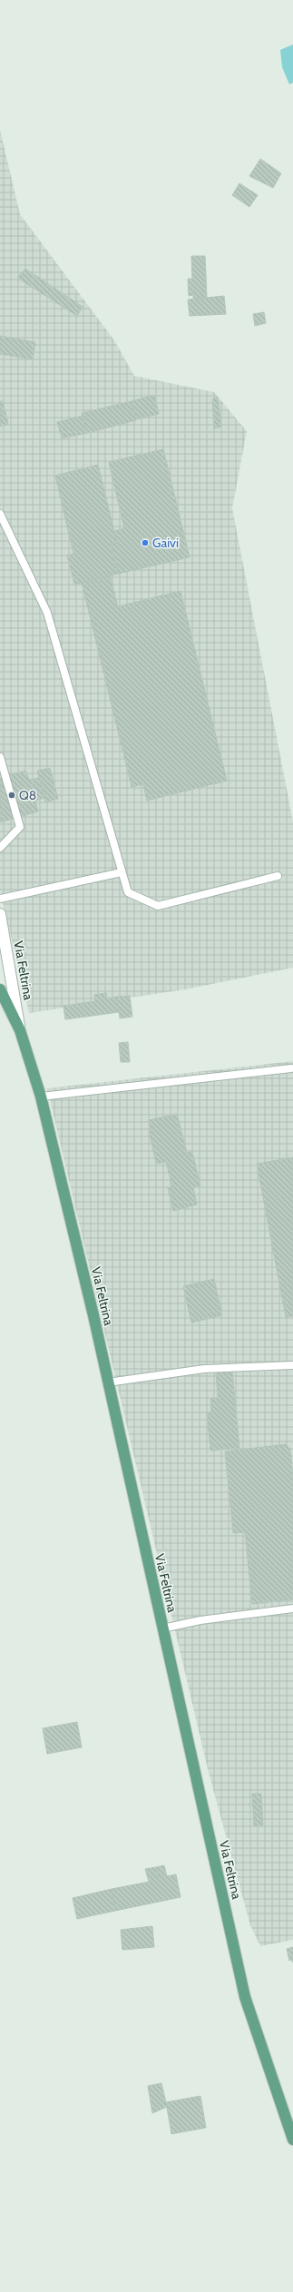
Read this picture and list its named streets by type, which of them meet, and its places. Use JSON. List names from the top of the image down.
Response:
{
  "streets": {
    "main road": ["Via Feltrina"]
  },
  "places": ["Gaivi", "Q8"]
}
